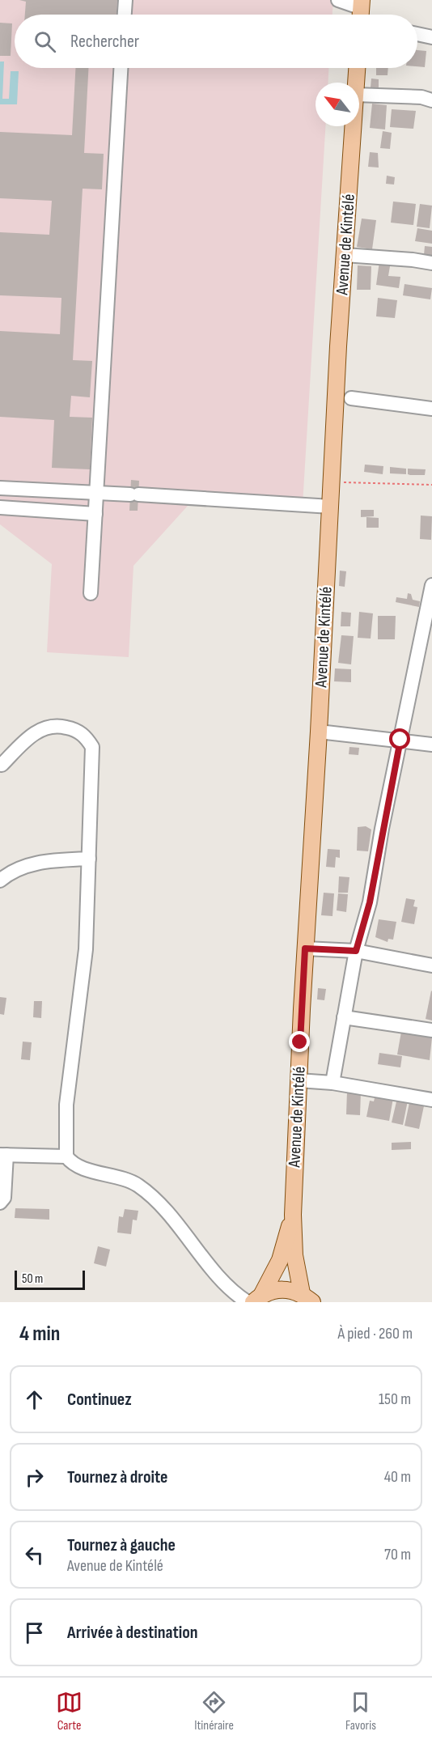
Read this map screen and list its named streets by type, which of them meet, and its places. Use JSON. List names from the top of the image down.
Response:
{
  "streets": {
    "main road": ["Avenue de Kintélé"]
  },
  "scale_bar": "50 m",
  "north": "top left",
  "page": {
    "search": "Rechercher",
    "scale": "50 m",
    "heading": ["4 min", "À pied · 260 m"],
    "list": [
      ["Continuez", "150 m"],
      ["Tournez à droite", "40 m"],
      ["Tournez à gauche", "Avenue de Kintélé", "70 m"],
      "Arrivée à destination"
    ],
    "nav": ["Carte", "Itinéraire", "Favoris"]
  }
}
